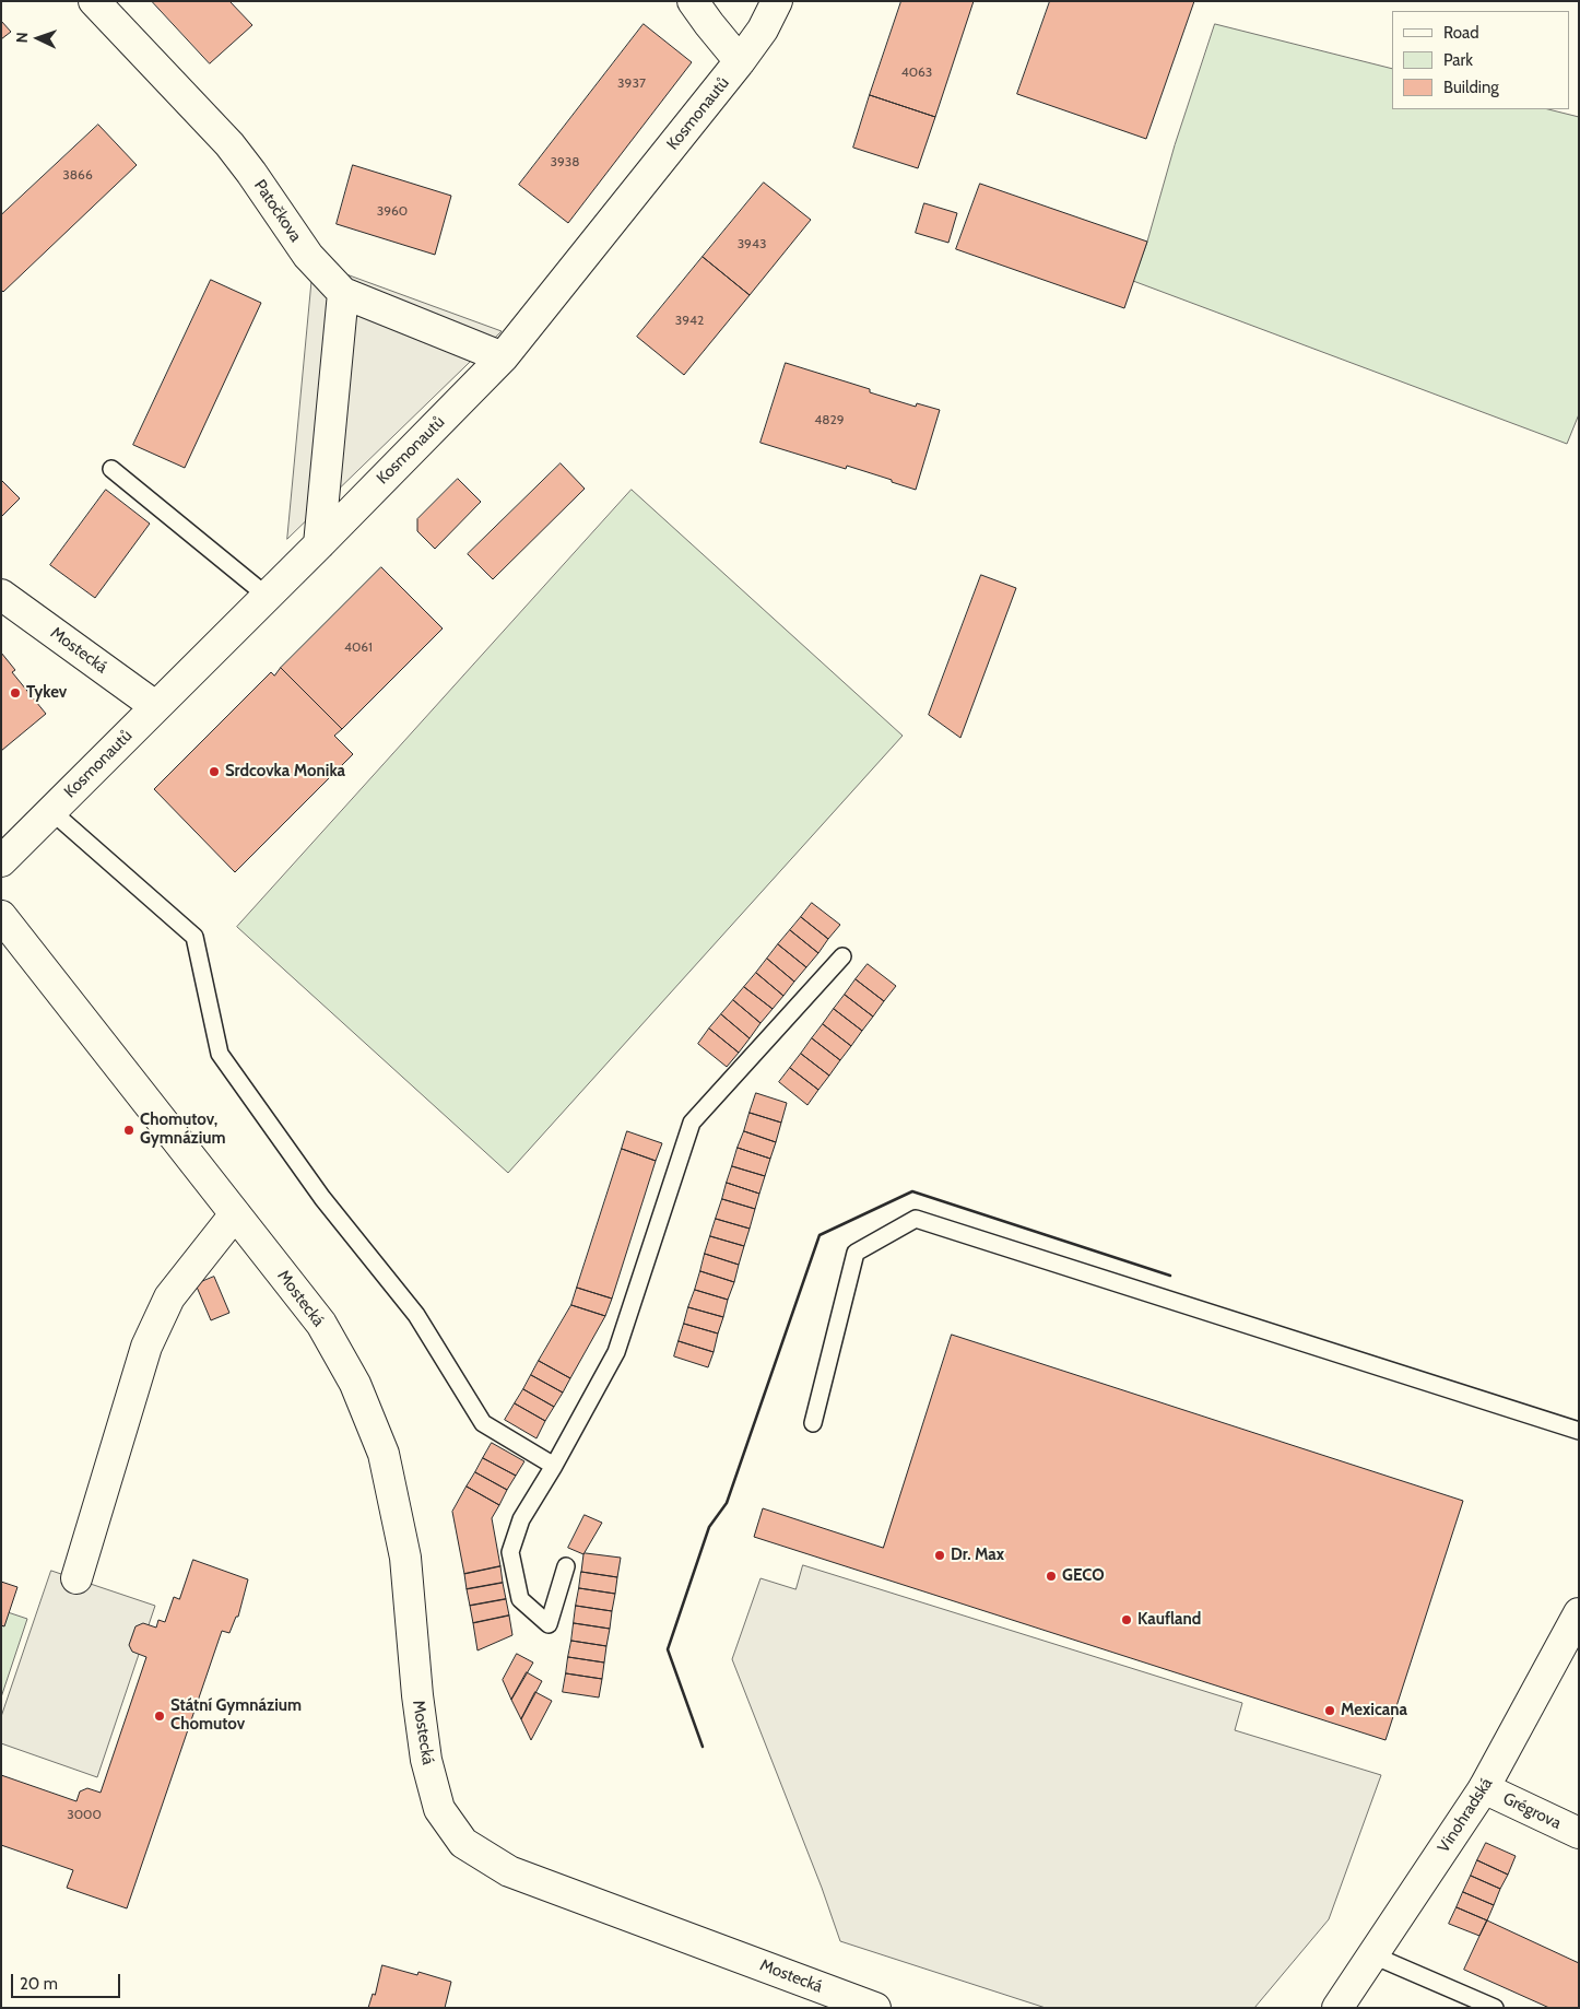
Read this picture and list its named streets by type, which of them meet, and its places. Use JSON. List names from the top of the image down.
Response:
{
  "streets": {
    "street": [
      "Kosmonautů",
      "Patočkova",
      "Mostecká",
      "Grégrova",
      "Vinohradská"
    ]
  },
  "crossings": [
    ["Kosmonautů", "Patočkova"],
    ["Kosmonautů", "Mostecká"],
    ["Grégrova", "Vinohradská"]
  ],
  "places": [
    "Tykev",
    "Srdcovka Monika",
    "Chomutov, Gymnázium",
    "Dr. Max",
    "GECO",
    "Kaufland",
    "Mexicana",
    "Státní Gymnázium Chomutov"
  ],
  "house_numbers": [
    "4063",
    "3937",
    "3938",
    "3866",
    "3960",
    "3943",
    "3942",
    "4829",
    "4061",
    "3000"
  ],
  "legend": ["Road", "Park", "Building"],
  "scale_bar": "20 m",
  "north": "left"
}
